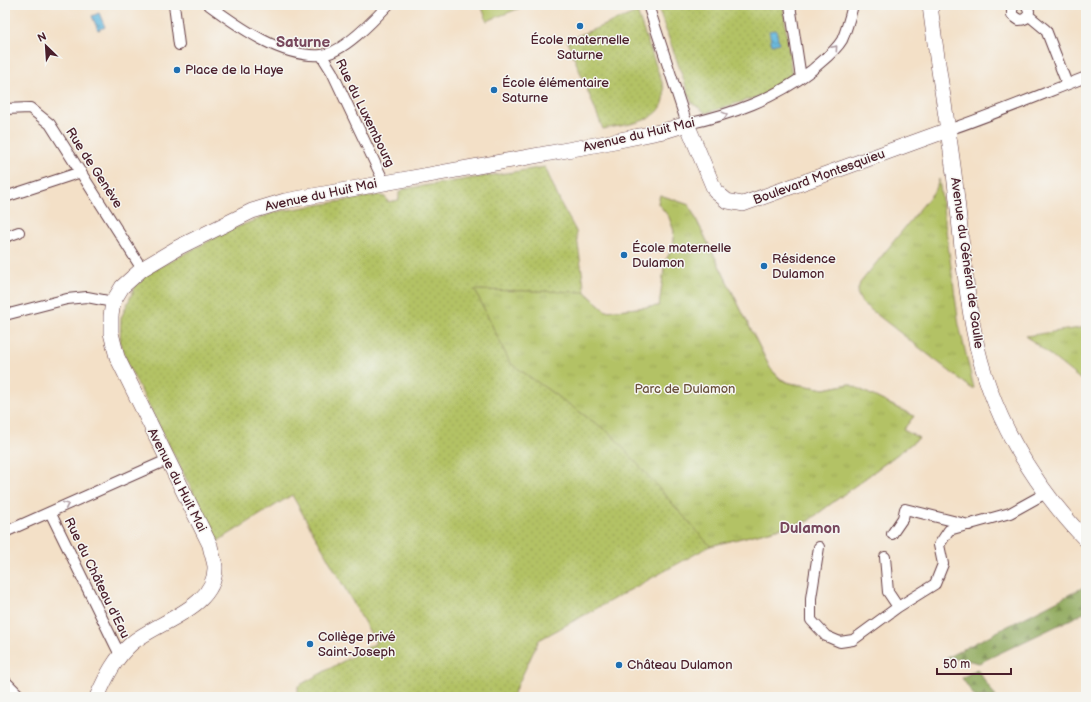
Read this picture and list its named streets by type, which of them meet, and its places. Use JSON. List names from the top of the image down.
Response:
{
  "streets": {
    "main road": ["Avenue du Huit Mai", "Boulevard Montesquieu", "Avenue du Général de Gaulle"],
    "street": ["Rue du Luxembourg", "Rue de Genève", "Rue du Château d'Eau"]
  },
  "crossings": [
    ["Rue du Luxembourg", "Avenue du Huit Mai"],
    ["Avenue du Huit Mai", "Rue de Genève"],
    ["Avenue du Huit Mai", "Boulevard Montesquieu"],
    ["Avenue du Huit Mai", "Rue du Château d'Eau"],
    ["Boulevard Montesquieu", "Avenue du Général de Gaulle"]
  ],
  "one_way": ["Rue du Château d'Eau"],
  "districts": ["Saturne", "Dulamon"],
  "parks": ["Parc de Dulamon"],
  "places": [
    "École maternelle Saturne",
    "Place de la Haye",
    "École élémentaire Saturne",
    "École maternelle Dulamon",
    "Résidence Dulamon",
    "Collège privé Saint-Joseph",
    "Château Dulamon"
  ],
  "scale_bar": "50 m",
  "north": "top left"
}
